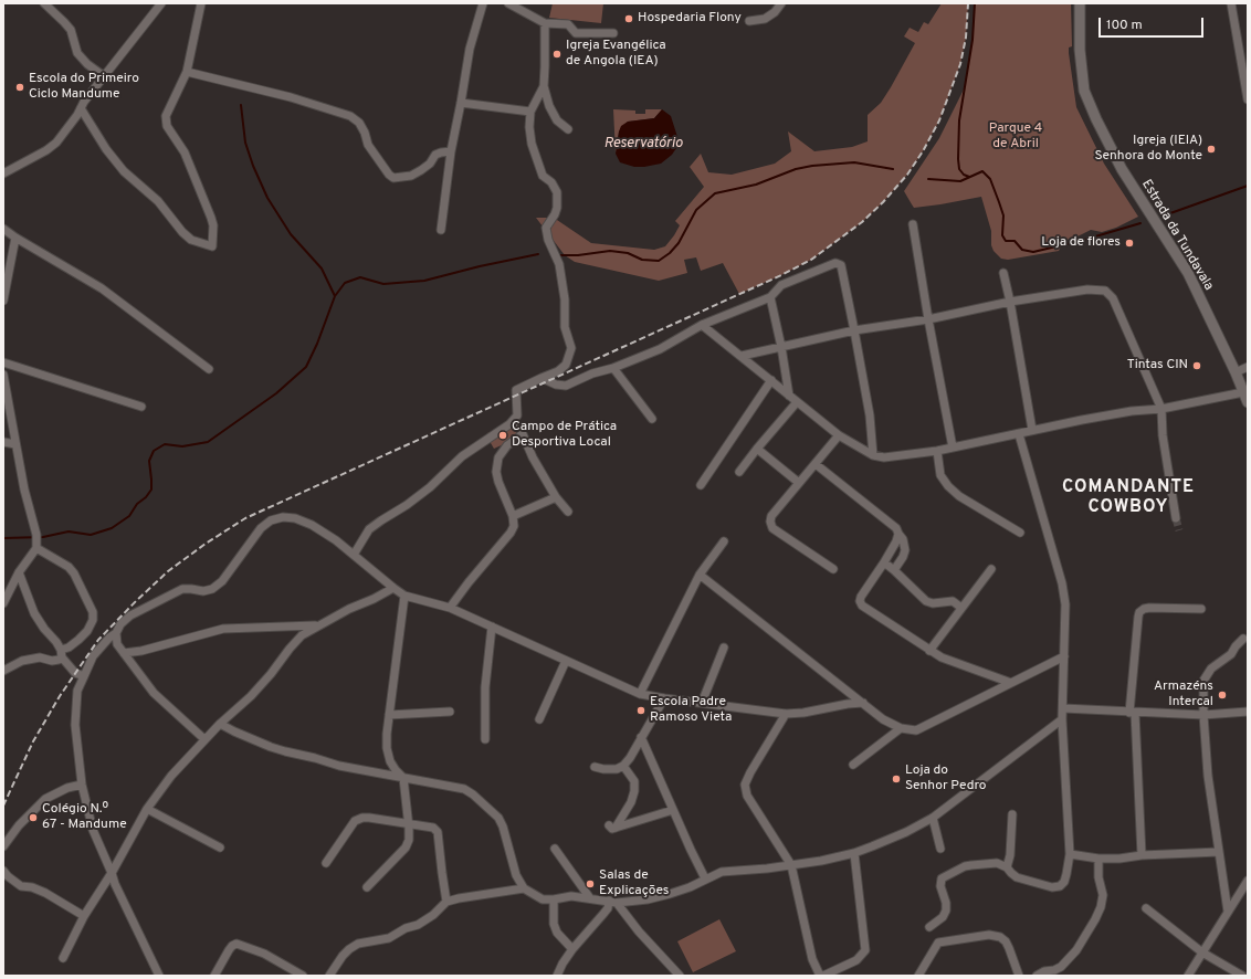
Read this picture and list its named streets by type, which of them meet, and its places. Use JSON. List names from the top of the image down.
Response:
{
  "streets": {
    "main road": ["Estrada da Tundavala"]
  },
  "districts": ["COMANDANTE COWBOY"],
  "water": ["Reservatório"],
  "parks": ["Parque 4 de Abril"],
  "places": [
    "Hospedaria Flony",
    "Igreja Evangélica de Angola (IEA)",
    "Escola do Primeiro Ciclo Mandume",
    "Igreja (IEIA) Senhora do Monte",
    "Loja de flores",
    "Tintas CIN",
    "Campo de Prática Desportiva Local",
    "Armazéns Intercal",
    "Escola Padre Ramoso Vieta",
    "Loja do Senhor Pedro",
    "Colégio N.º 67 - Mandume",
    "Salas de Explicações"
  ],
  "scale_bar": "100 m"
}
